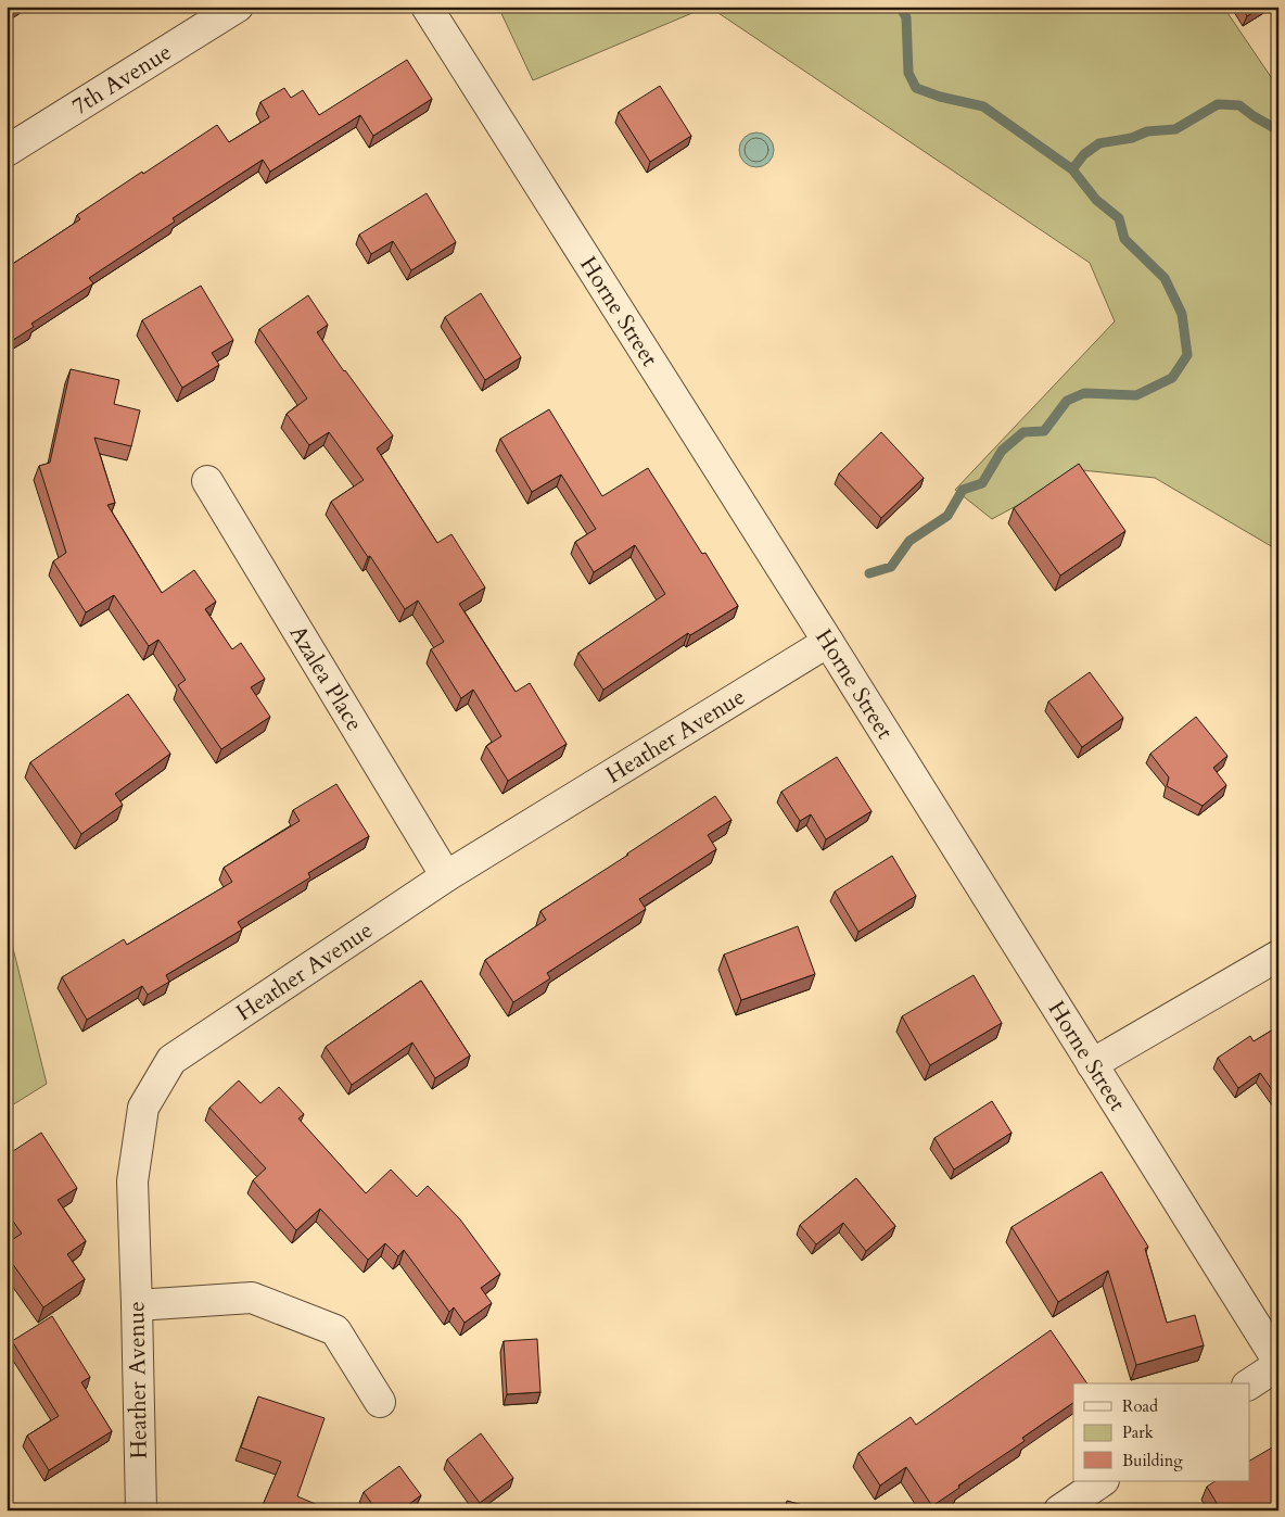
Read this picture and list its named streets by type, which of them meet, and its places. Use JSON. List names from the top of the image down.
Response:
{
  "streets": {
    "street": [
      "7th Avenue",
      "Horne Street",
      "Azalea Place",
      "Heather Avenue"
    ]
  },
  "crossings": [
    ["Horne Street", "Heather Avenue"],
    ["Azalea Place", "Heather Avenue"]
  ],
  "legend": ["Road", "Park", "Building"]
}
